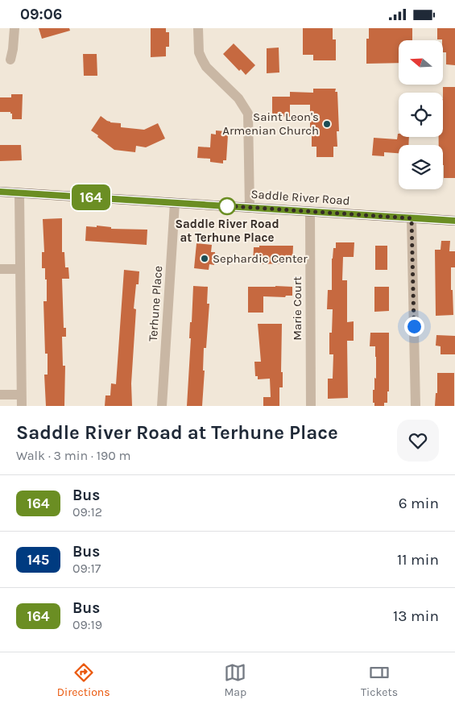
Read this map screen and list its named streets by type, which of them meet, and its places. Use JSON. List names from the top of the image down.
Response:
{
  "streets": {
    "main road": ["Saddle River Road"],
    "street": ["Terhune Place", "Marie Court"]
  },
  "crossings": [
    ["Saddle River Road", "Terhune Place"],
    ["Saddle River Road", "Marie Court"]
  ],
  "places": ["Saint Leon's Armenian Church", "Saddle River Road at Terhune Place", "Sephardic Center"],
  "lines": ["bus line 164"],
  "north": "left",
  "page": {
    "status": "09:06",
    "on_map": "164",
    "heading": ["Saddle River Road at Terhune Place", "Walk · 3 min · 190 m"],
    "list": [
      {
        "mark": "164",
        "name": "Bus",
        "note": "09:12",
        "value": "6 min"
      },
      {
        "mark": "145",
        "name": "Bus",
        "note": "09:17",
        "value": "11 min"
      },
      {
        "mark": "164",
        "name": "Bus",
        "note": "09:19",
        "value": "13 min"
      }
    ],
    "tabs": ["Directions", "Map", "Tickets"]
  }
}
